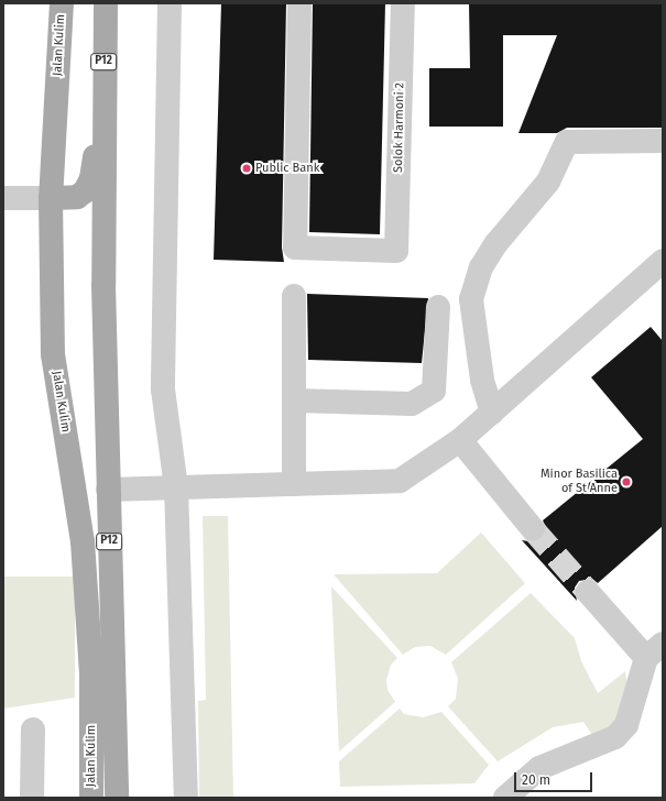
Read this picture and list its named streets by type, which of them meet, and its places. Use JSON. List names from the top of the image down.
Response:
{
  "streets": {
    "main road": ["Jalan Kulim", "P12"],
    "street": ["Solok Harmoni 2"]
  },
  "places": ["Public Bank", "Minor Basilica of St Anne"],
  "scale_bar": "20 m"
}
